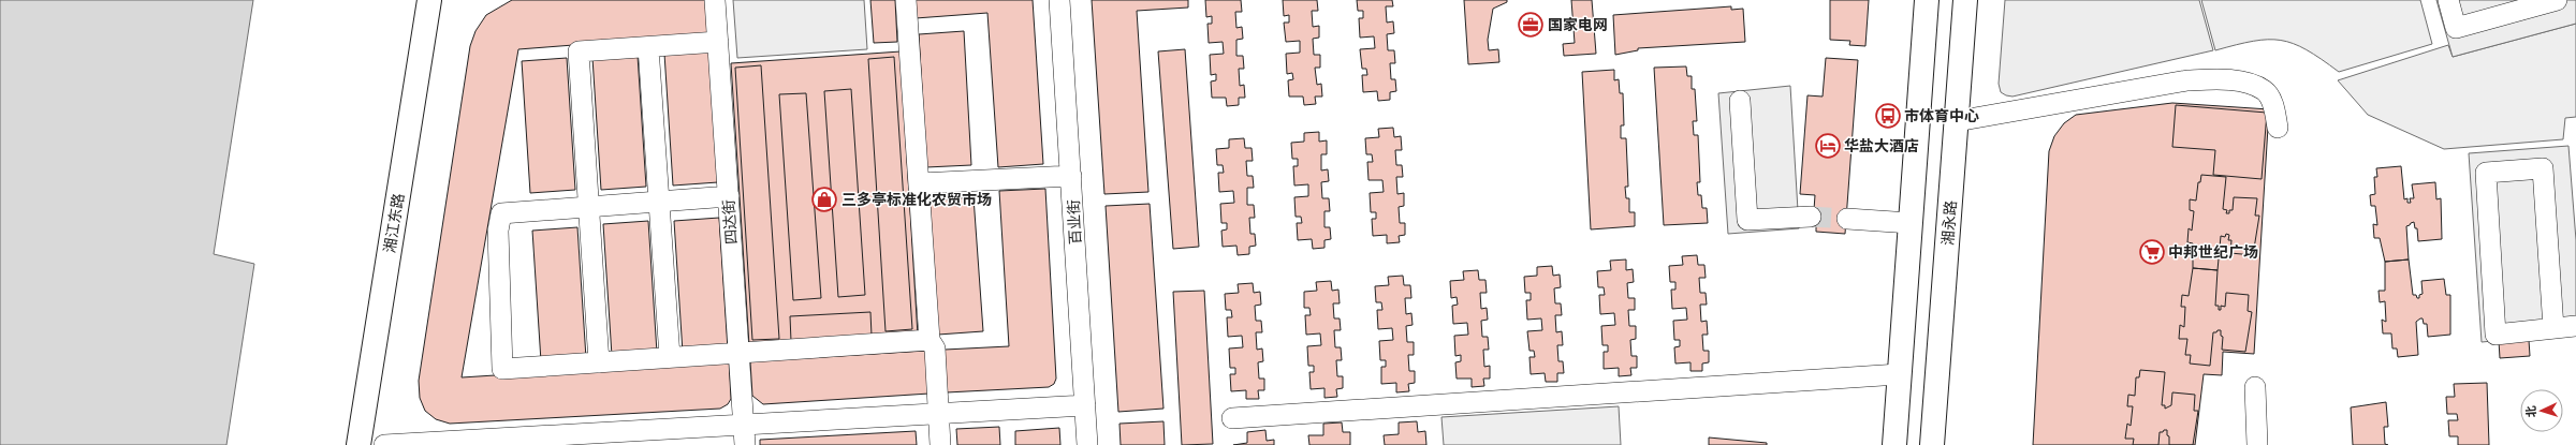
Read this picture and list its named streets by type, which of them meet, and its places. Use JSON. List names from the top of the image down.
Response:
{
  "streets": {
    "main road": ["湘江东路", "湘永路"],
    "street": ["四达街", "百业街"]
  },
  "places": {
    "office": ["国家电网"],
    "bus stop": ["市体育中心"],
    "hotel": ["华盐大酒店"],
    "shop": ["三多亭标准化农贸市场"],
    "supermarket": ["中邦世纪广场"]
  },
  "north": "left"
}
